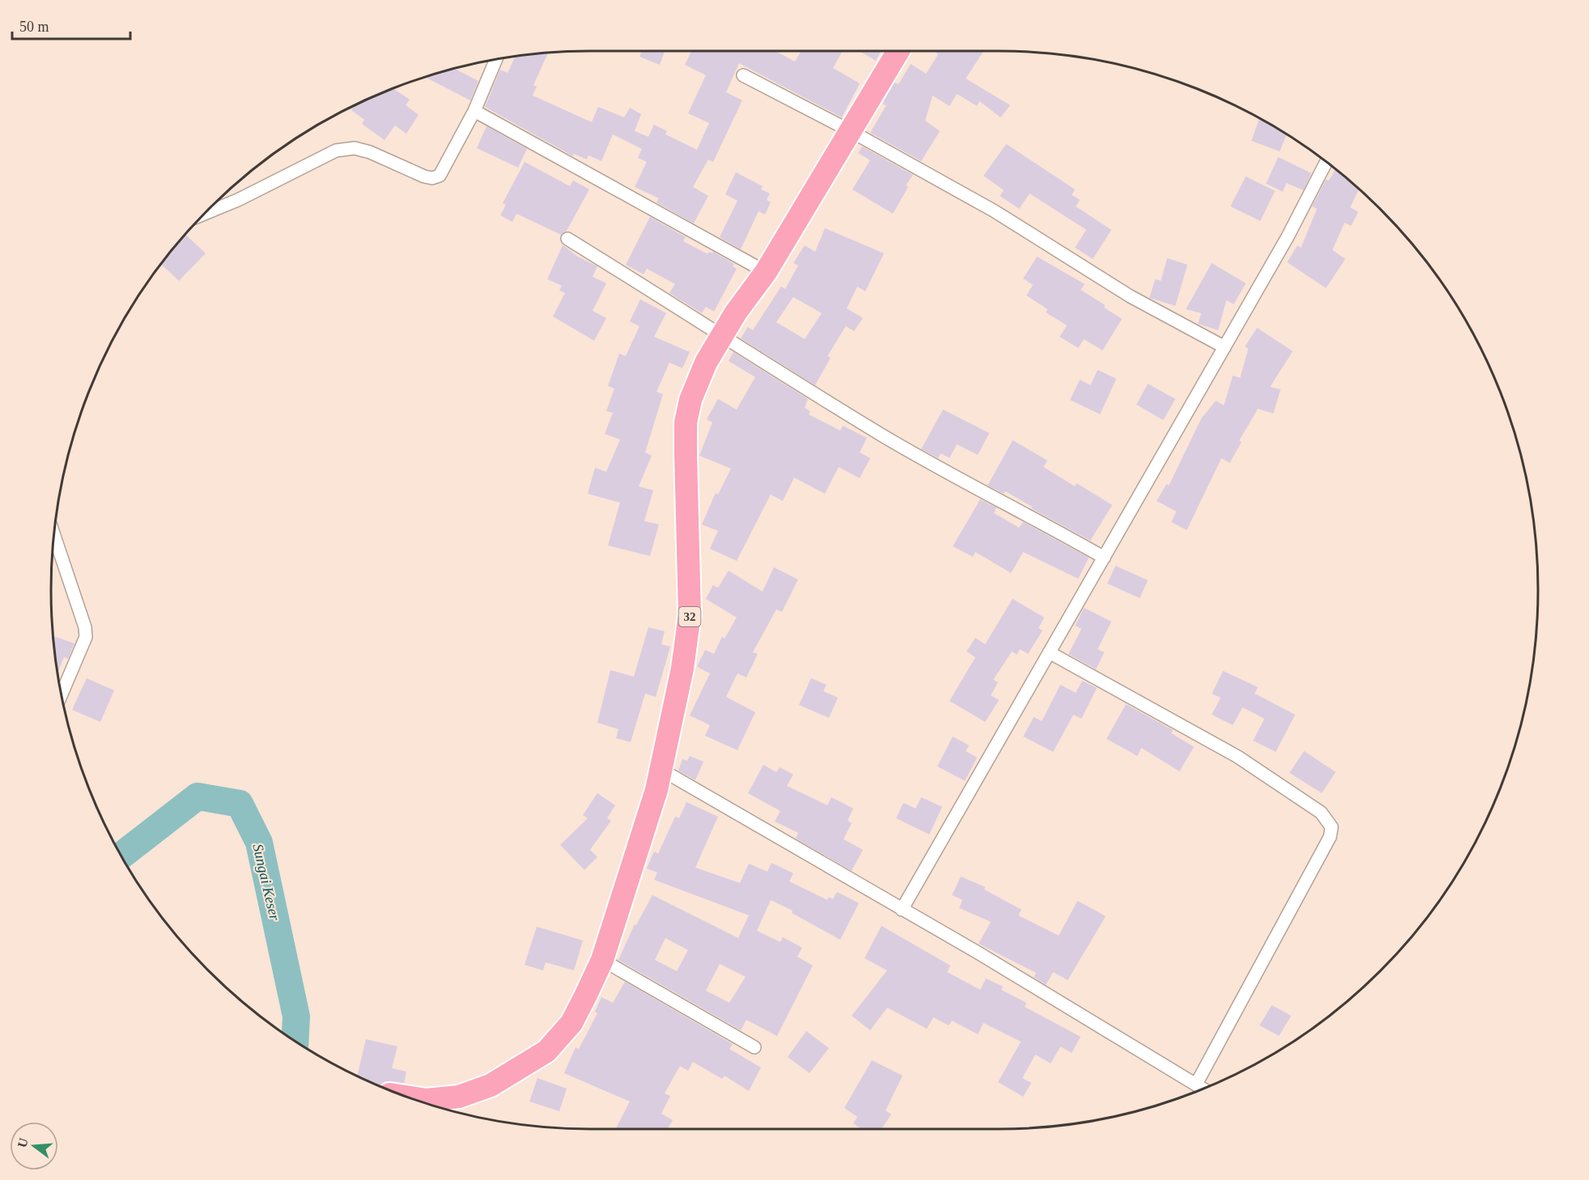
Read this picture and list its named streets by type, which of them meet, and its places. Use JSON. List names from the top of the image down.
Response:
{
  "streets": {
    "highway": ["32"]
  },
  "water": ["Sungai Keser"],
  "scale_bar": "50 m",
  "north": "left"
}
